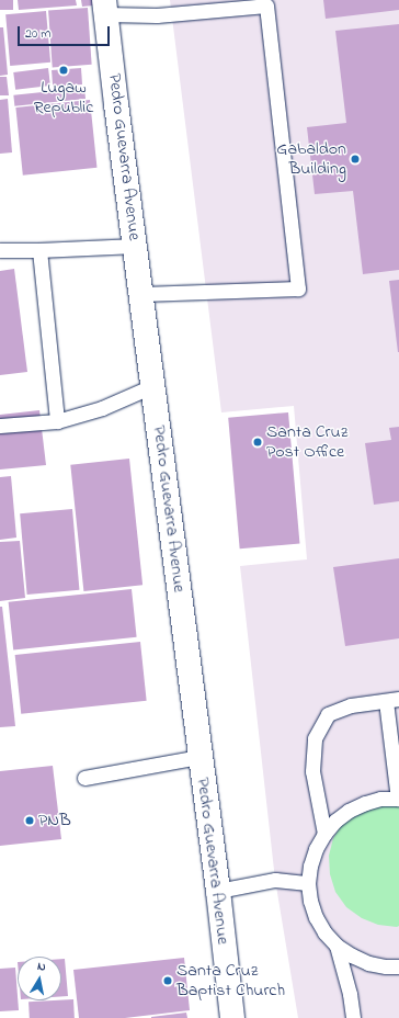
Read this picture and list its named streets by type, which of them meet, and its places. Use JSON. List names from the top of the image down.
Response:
{
  "streets": {
    "main road": ["Pedro Guevarra Avenue"]
  },
  "places": [
    "Lugaw Republic",
    "Gabaldon Building",
    "Santa Cruz Post Office",
    "PNB",
    "Santa Cruz Baptist Church"
  ],
  "scale_bar": "20 m",
  "north": "top"
}
